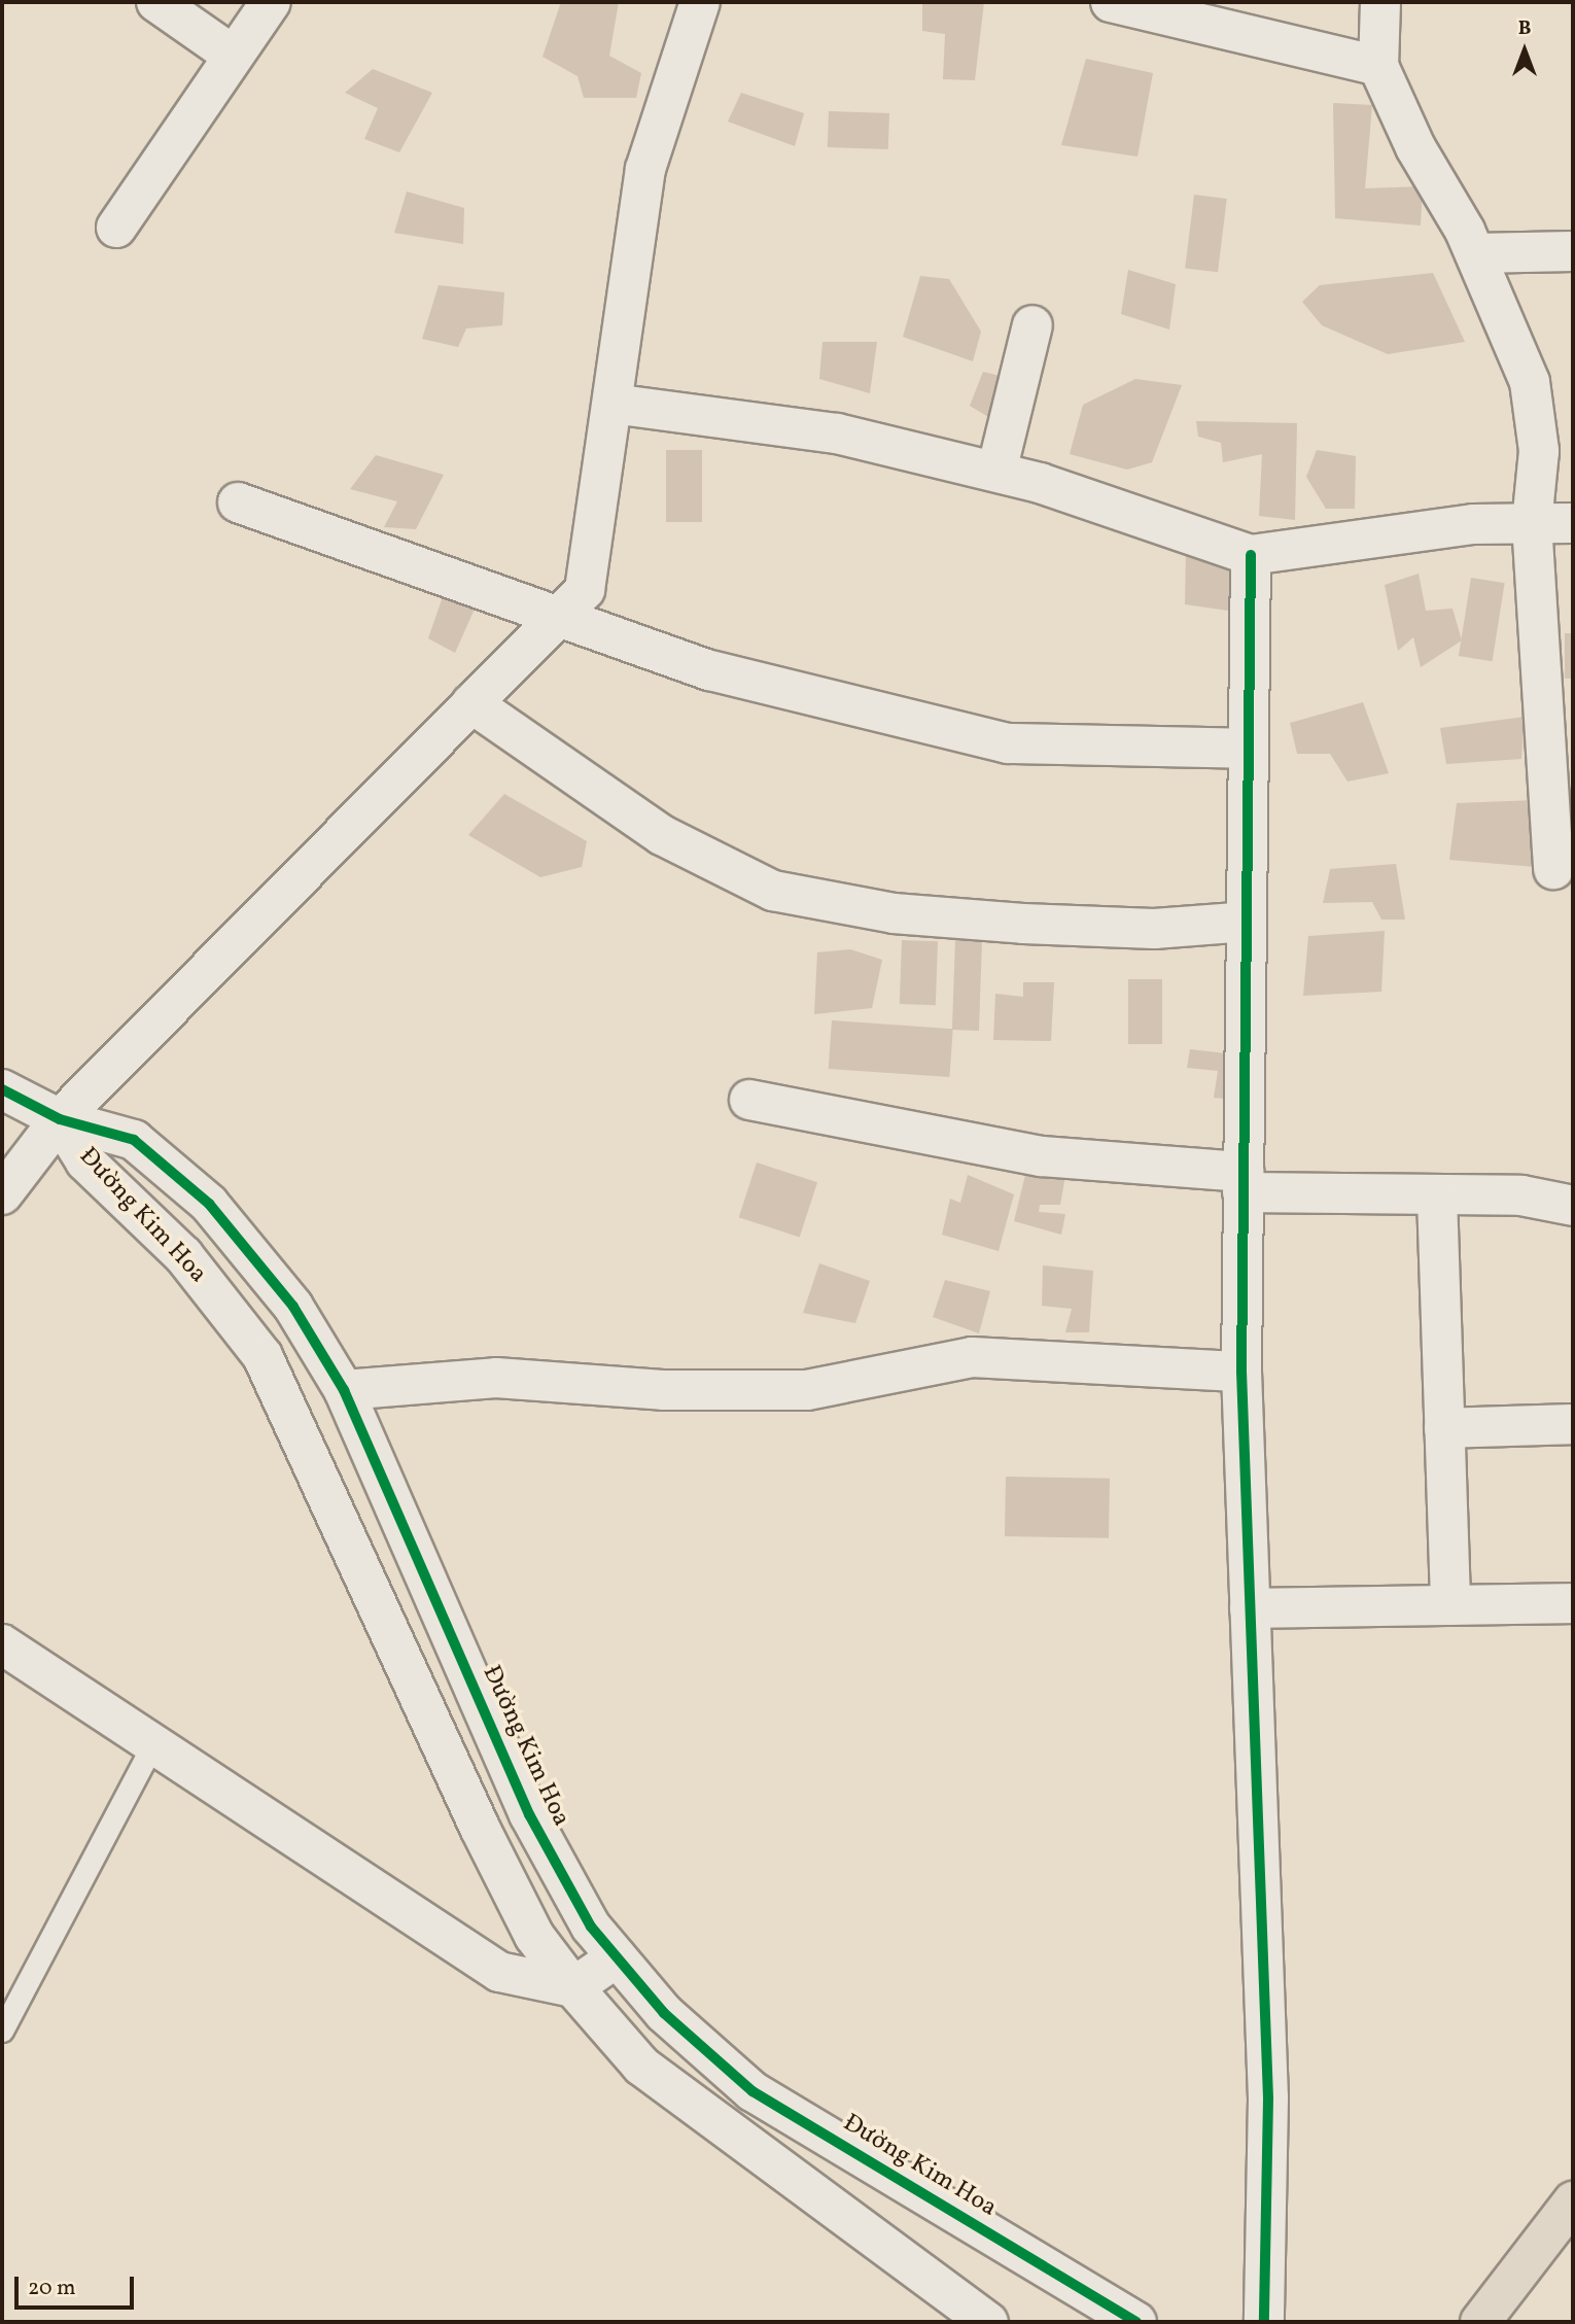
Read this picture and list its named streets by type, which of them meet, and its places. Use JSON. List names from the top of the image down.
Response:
{
  "streets": {
    "street": ["Đường Kim Hoa"]
  },
  "scale_bar": "20 m",
  "north": "top"
}
